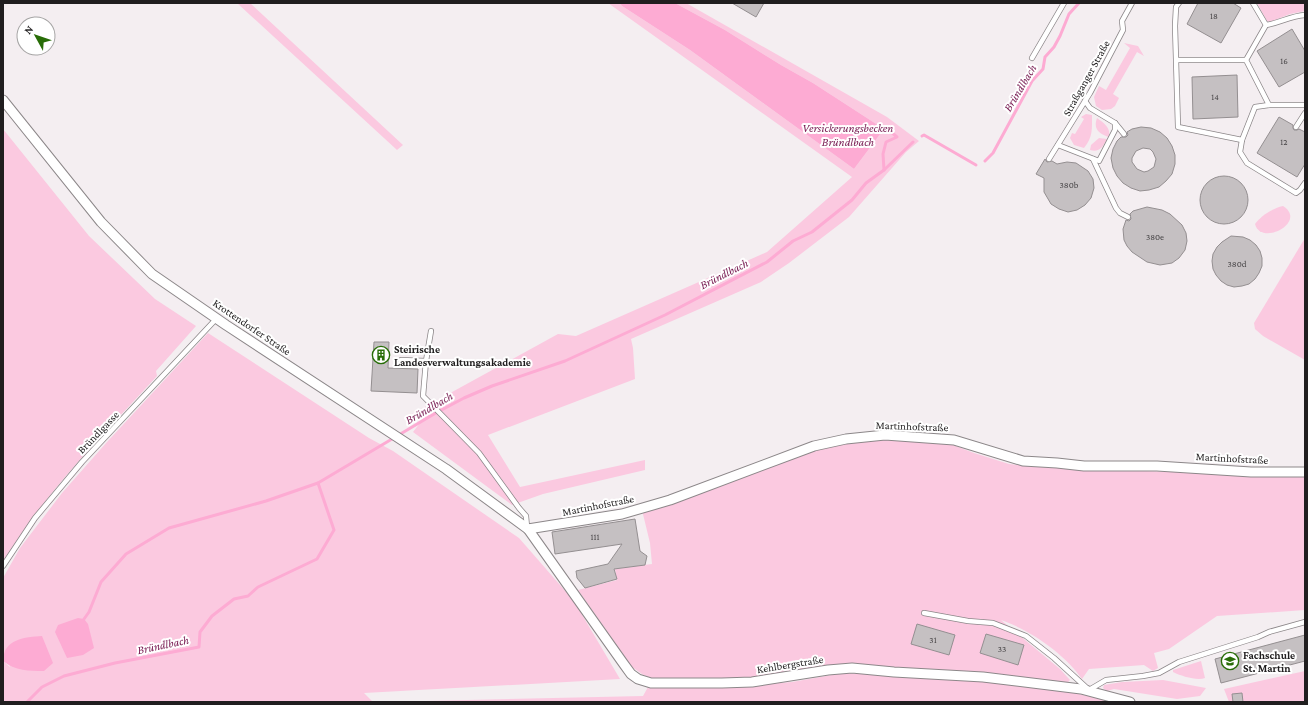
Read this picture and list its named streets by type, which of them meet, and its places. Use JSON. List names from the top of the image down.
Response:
{
  "streets": {
    "street": ["Krottendorfer Straße", "Martinhofstraße", "Kehlbergstraße"],
    "lane": ["Straßganger Straße", "Bründlgasse"]
  },
  "crossings": [
    ["Krottendorfer Straße", "Martinhofstraße"],
    ["Krottendorfer Straße", "Bründlgasse"],
    ["Krottendorfer Straße", "Kehlbergstraße"],
    ["Martinhofstraße", "Kehlbergstraße"]
  ],
  "water": ["Bründlbach", "Versickerungsbecken Bründlbach"],
  "places": {
    "building": ["Steirische Landesverwaltungsakademie"],
    "school or university": ["Fachschule St. Martin"]
  },
  "house_numbers": [
    "18",
    "16",
    "14",
    "12",
    "380b",
    "380e",
    "380d",
    "111",
    "31",
    "33"
  ],
  "north": "top left"
}
